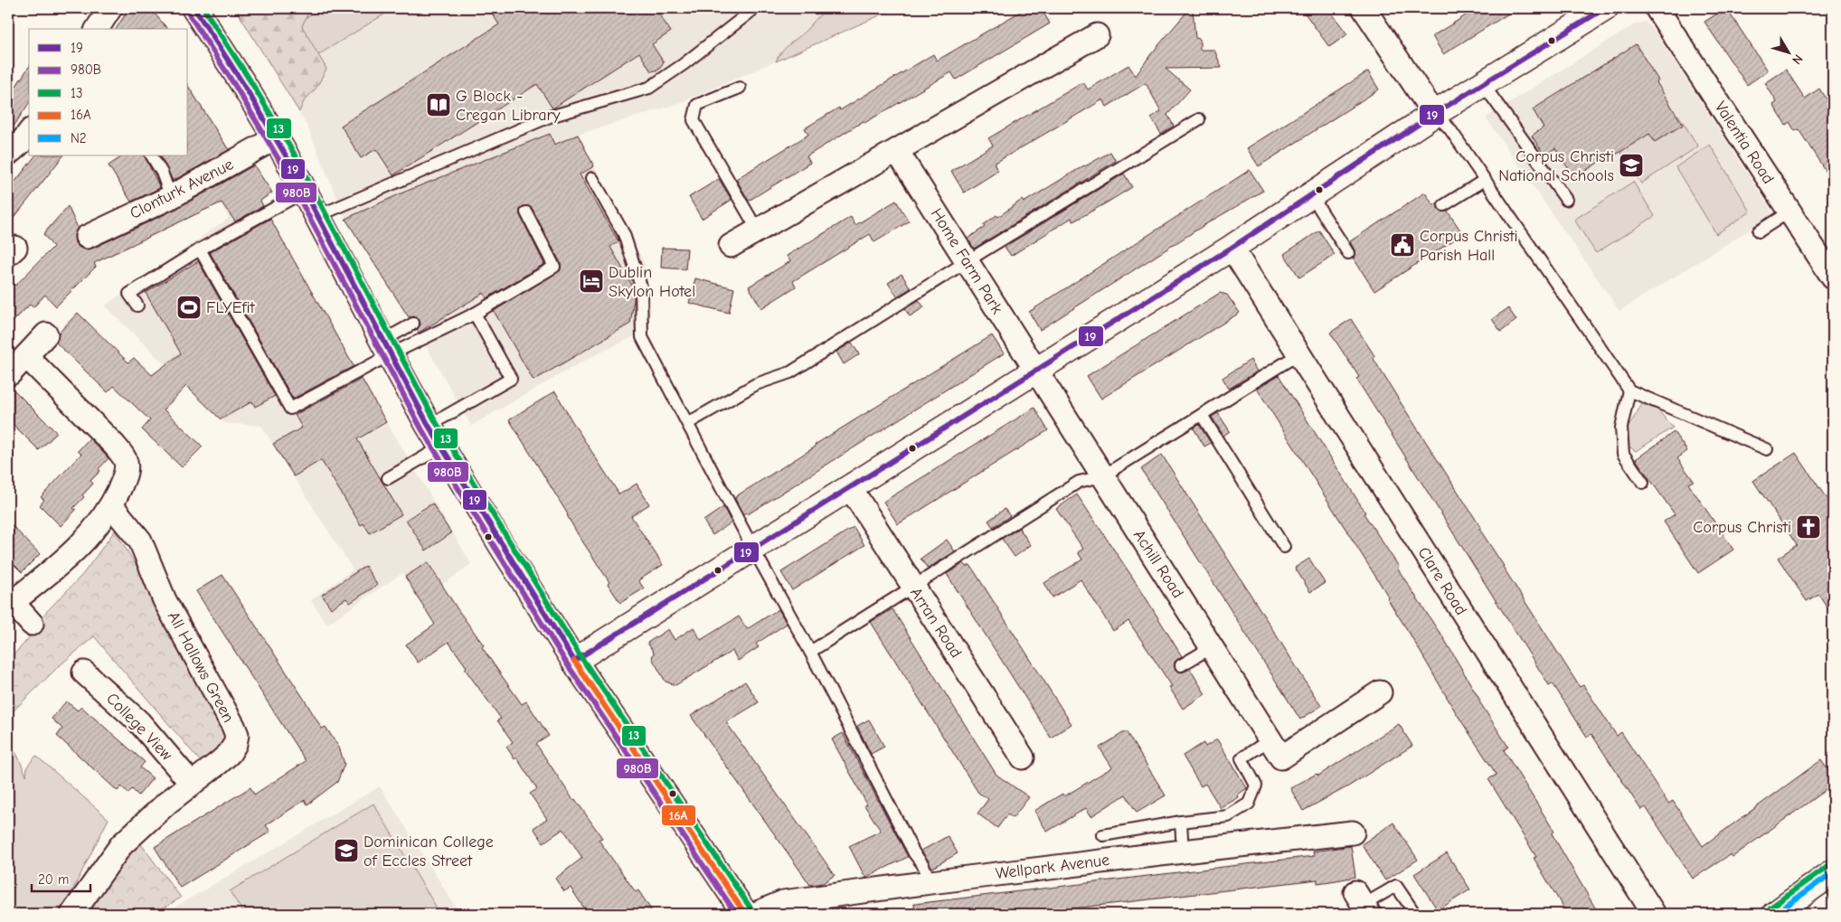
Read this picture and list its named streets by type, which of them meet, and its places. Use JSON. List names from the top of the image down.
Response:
{
  "streets": {
    "street": [
      "Valentia Road",
      "Clonturk Avenue",
      "Home Farm Park",
      "Achill Road",
      "Clare Road",
      "Arran Road",
      "All Hallows Green",
      "College View",
      "Wellpark Avenue"
    ]
  },
  "crossings": [
    ["Home Farm Park", "Achill Road"],
    ["All Hallows Green", "College View"]
  ],
  "places": {
    "library": ["G Block - Cregan Library"],
    "school or university": ["Corpus Christi National Schools", "Dominican College of Eccles Street"],
    "public building": ["Corpus Christi Parish Hall"],
    "hotel": ["Dublin Skylon Hotel"],
    "sports": ["FLYEfit"],
    "church": ["Corpus Christi"]
  },
  "lines": [
    "transit line 19",
    "transit line 13",
    "transit line 980B",
    "transit line 16A",
    "transit line N2"
  ],
  "legend": [
    "19",
    "980B",
    "13",
    "16A",
    "N2"
  ],
  "scale_bar": "20 m",
  "north": "bottom right"
}
